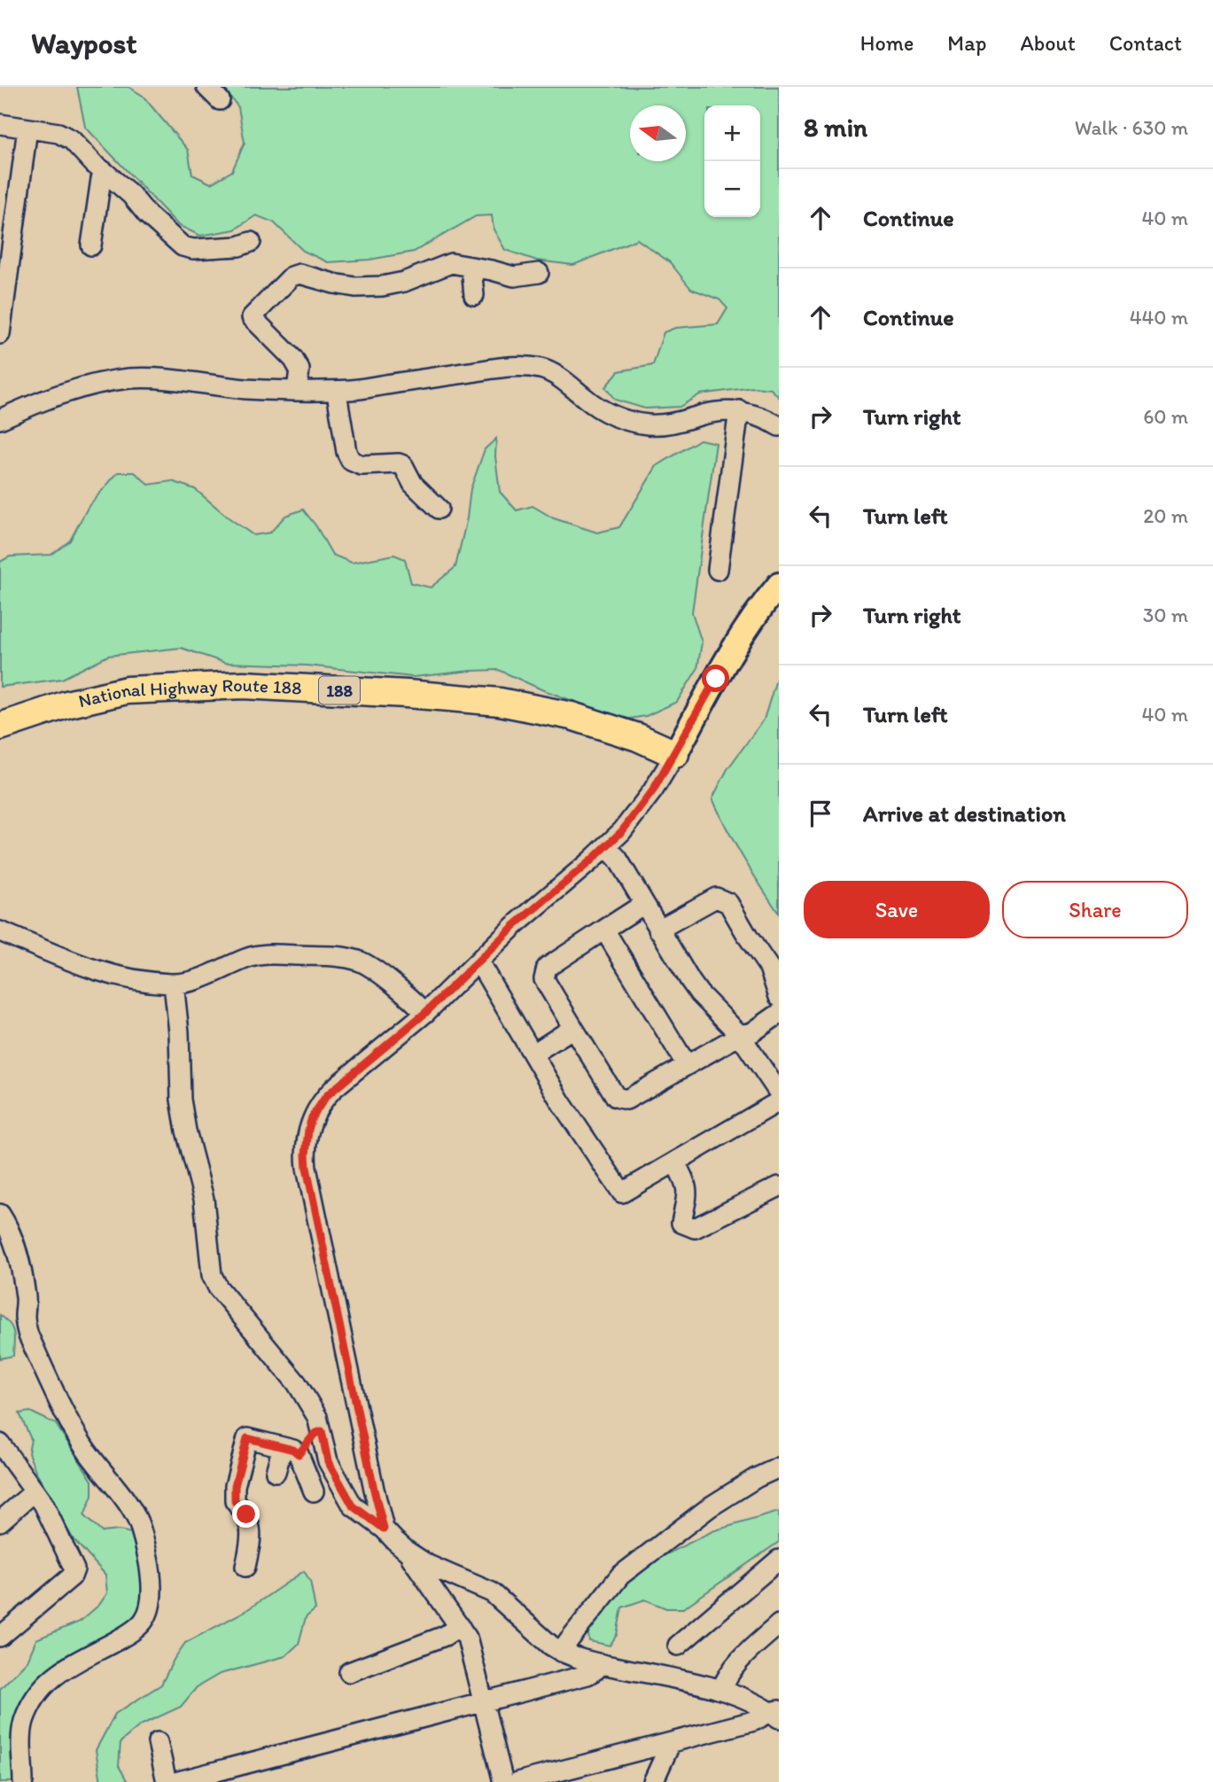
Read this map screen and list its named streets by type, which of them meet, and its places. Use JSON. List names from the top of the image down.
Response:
{
  "streets": {
    "highway": ["188", "National Highway Route 188"]
  },
  "north": "left",
  "page": {
    "header": "Waypost",
    "nav": [
      "Home",
      "Map",
      "About",
      "Contact"
    ],
    "heading": ["8 min", "Walk · 630 m"],
    "map_buttons": ["+", "−"],
    "list": [
      ["Continue", "40 m"],
      ["Continue", "440 m"],
      ["Turn right", "60 m"],
      ["Turn left", "20 m"],
      ["Turn right", "30 m"],
      ["Turn left", "40 m"],
      "Arrive at destination"
    ],
    "buttons": ["Save", "Share"]
  }
}
